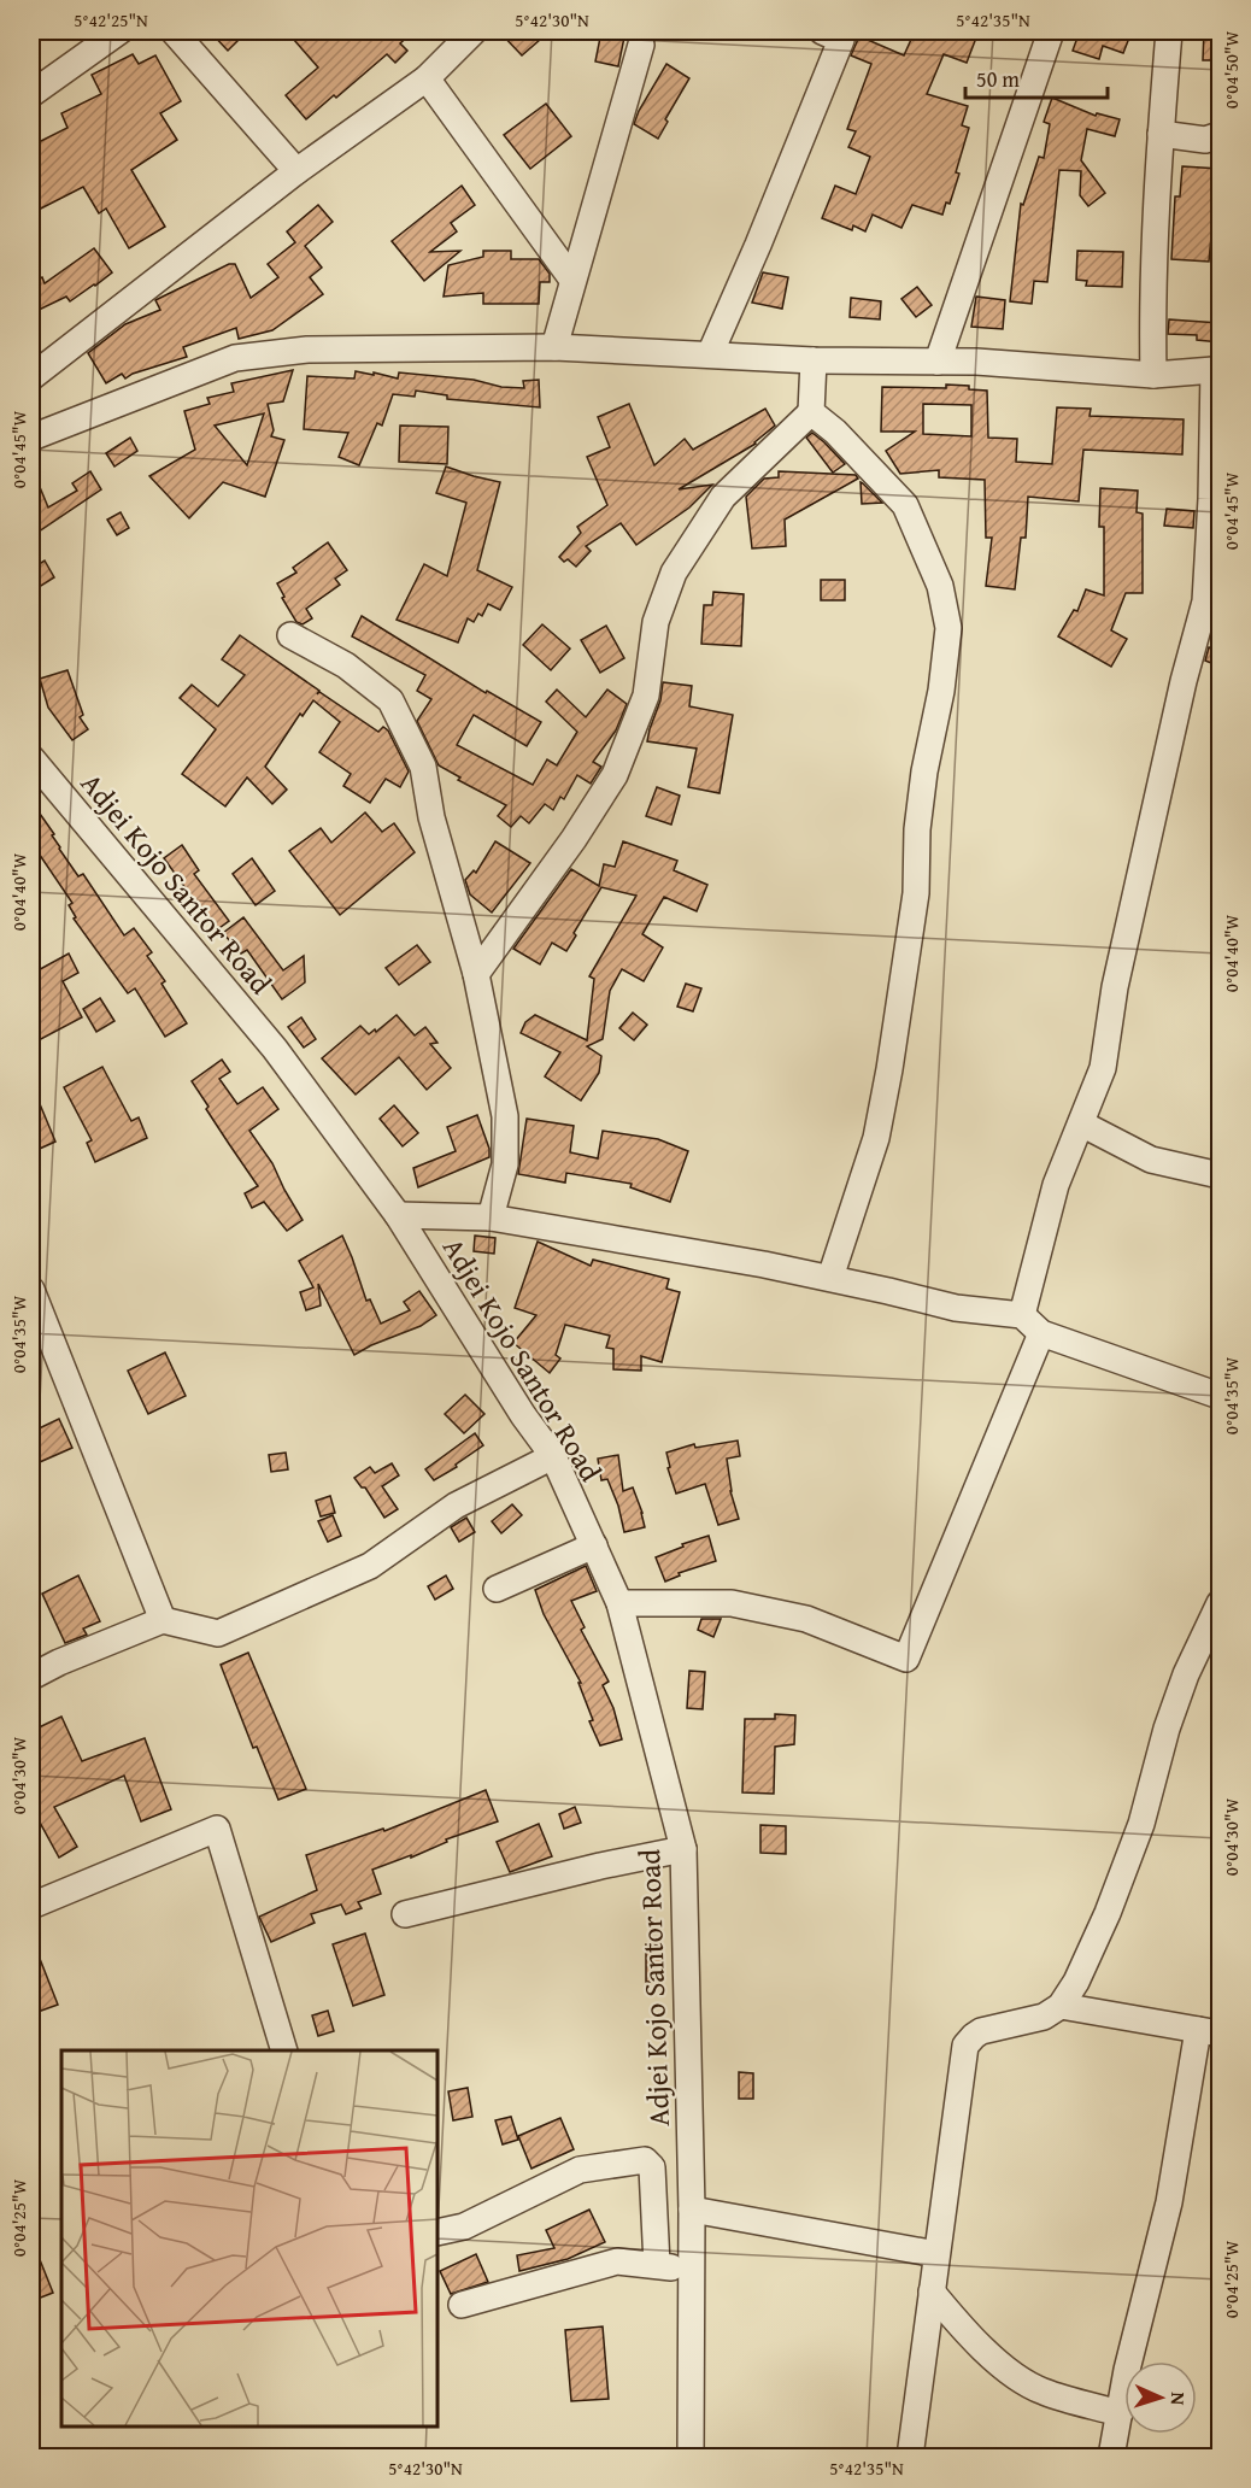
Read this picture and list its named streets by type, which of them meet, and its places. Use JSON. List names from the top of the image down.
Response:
{
  "streets": {
    "street": ["Adjei Kojo Santor Road"]
  },
  "scale_bar": "50 m",
  "north": "right",
  "coordinates": [
    "5°42'25\"N",
    "5°42'30\"N",
    "5°42'35\"N",
    "0°04'50\"W",
    "0°04'45\"W",
    "0°04'40\"W",
    "0°04'35\"W",
    "0°04'30\"W",
    "0°04'25\"W"
  ]
}
